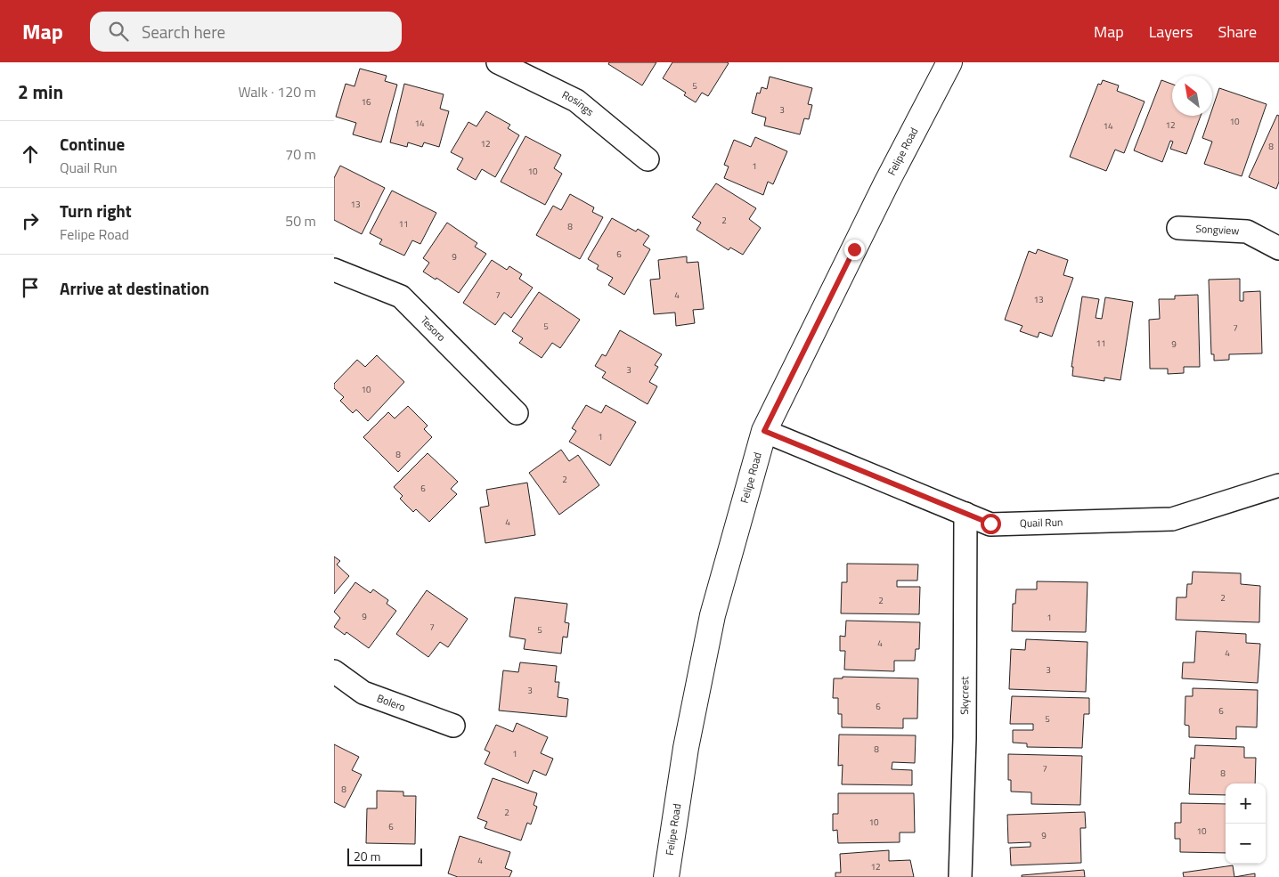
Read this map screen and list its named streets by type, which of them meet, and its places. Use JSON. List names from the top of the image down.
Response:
{
  "streets": {
    "main road": ["Felipe Road"],
    "street": [
      "Rosings",
      "Songview",
      "Tesoro",
      "Quail Run",
      "Skycrest",
      "Bolero"
    ]
  },
  "crossings": [
    ["Felipe Road", "Quail Run"],
    ["Quail Run", "Skycrest"]
  ],
  "house_numbers": [
    "5",
    "16",
    "3",
    "10",
    "14",
    "12",
    "14",
    "12",
    "8",
    "1",
    "10",
    "13",
    "2",
    "11",
    "8",
    "6",
    "9",
    "7",
    "4",
    "13",
    "5",
    "7",
    "11",
    "9",
    "3",
    "10",
    "1",
    "8",
    "2",
    "6",
    "4",
    "2",
    "2",
    "9",
    "1",
    "7",
    "5",
    "4",
    "4",
    "3",
    "3",
    "6",
    "6",
    "5",
    "8",
    "1",
    "7",
    "8",
    "8",
    "2",
    "10",
    "6",
    "10",
    "9",
    "4",
    "12"
  ],
  "scale_bar": "20 m",
  "north": "top left",
  "page": {
    "header": "Map",
    "search": "Search here",
    "nav": ["Map", "Layers", "Share"],
    "heading": ["2 min", "Walk · 120 m"],
    "list": [
      ["Continue", "Quail Run", "70 m"],
      ["Turn right", "Felipe Road", "50 m"],
      "Arrive at destination"
    ],
    "map_buttons": ["+", "−"],
    "scale": "20 m"
  }
}
